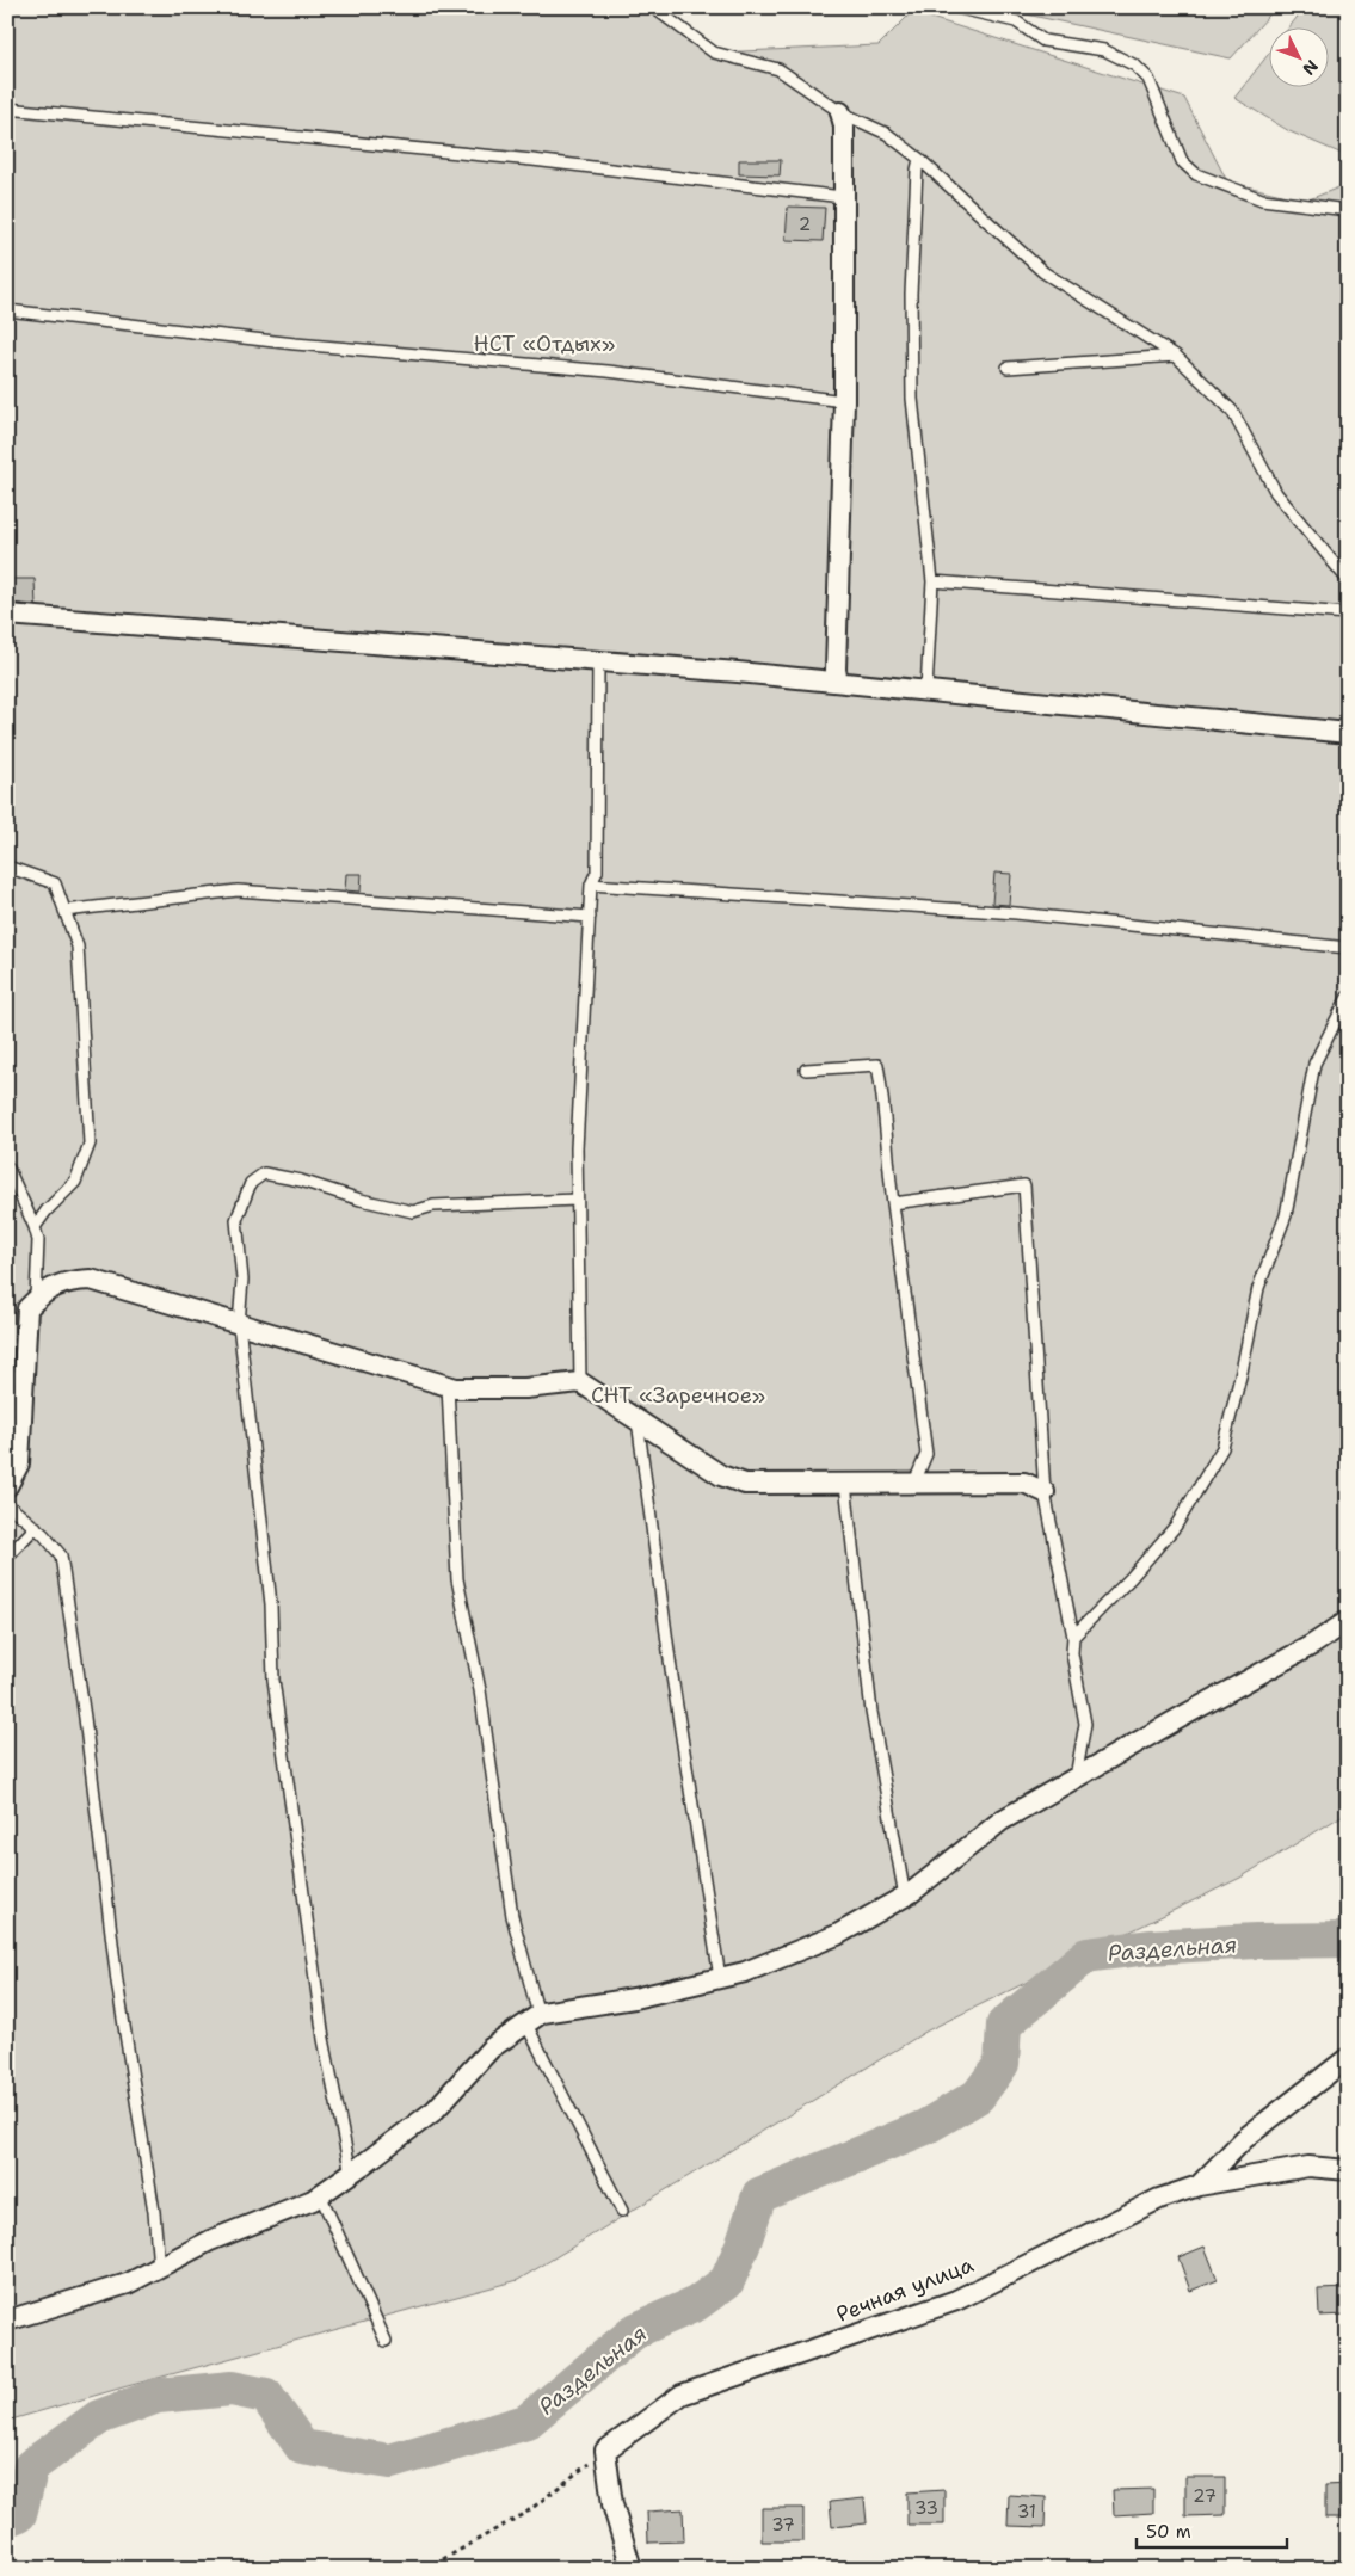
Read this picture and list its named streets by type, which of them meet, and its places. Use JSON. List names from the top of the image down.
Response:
{
  "streets": {
    "street": ["Речная улица"]
  },
  "water": ["Раздельная"],
  "parks": ["НСТ «Отдых»", "СНТ «Заречное»"],
  "house_numbers": [
    "2",
    "27",
    "33",
    "31",
    "37"
  ],
  "scale_bar": "50 m",
  "north": "bottom right"
}
